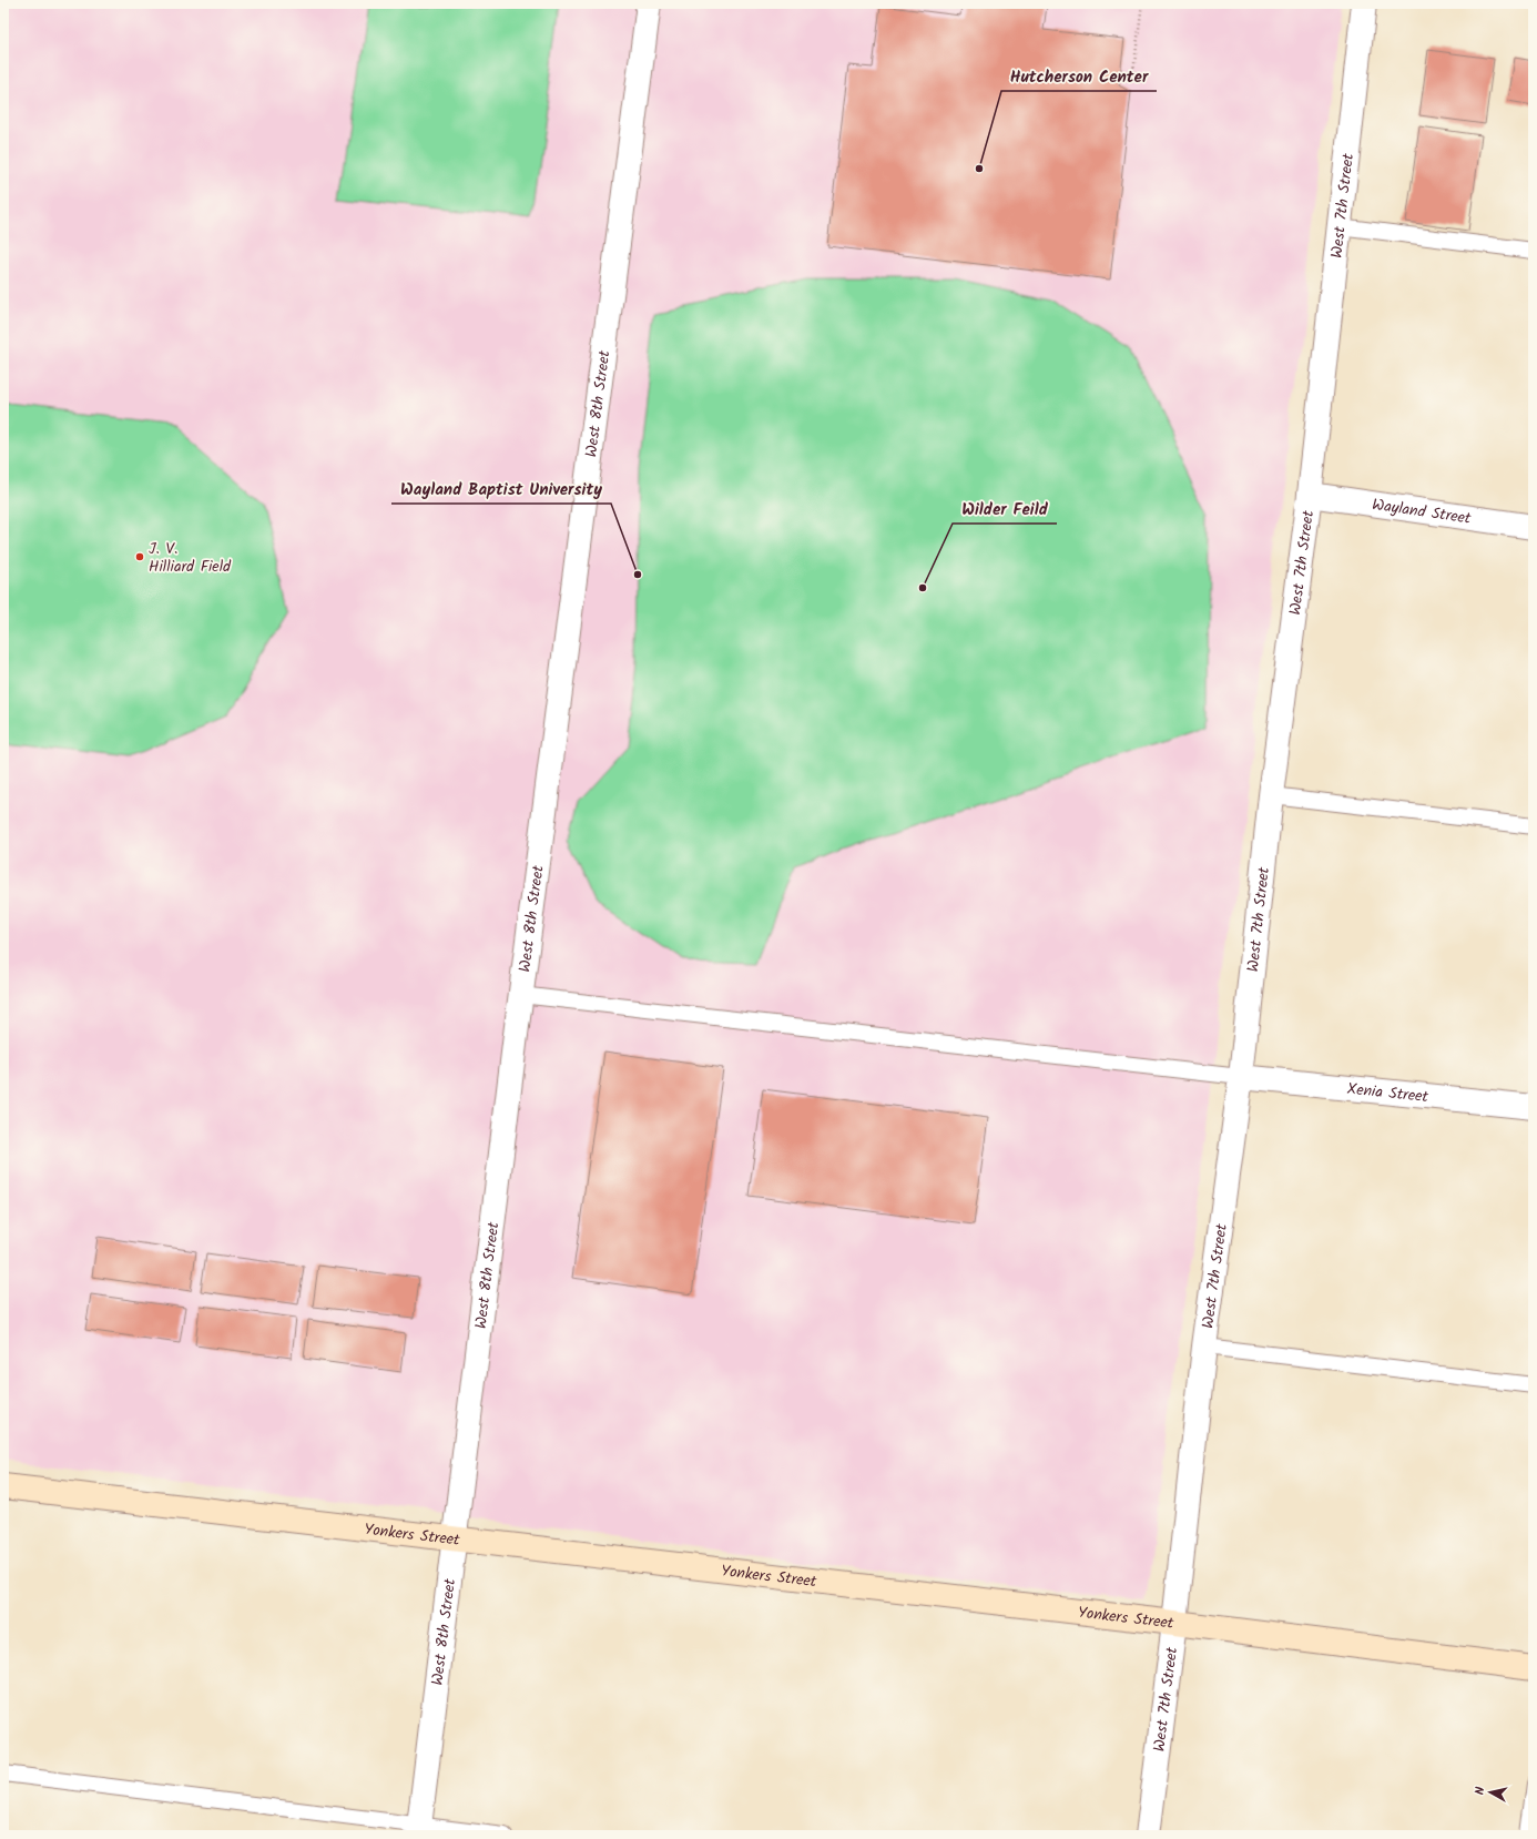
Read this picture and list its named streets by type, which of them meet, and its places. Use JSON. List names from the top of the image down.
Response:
{
  "streets": {
    "street": [
      "West 7th Street",
      "West 8th Street",
      "Wayland Street",
      "Xenia Street",
      "Yonkers Street"
    ]
  },
  "crossings": [
    ["West 7th Street", "Wayland Street"],
    ["West 7th Street", "Xenia Street"],
    ["West 7th Street", "Yonkers Street"],
    ["West 8th Street", "Yonkers Street"]
  ],
  "places": [
    "Hutcherson Center",
    "J. V. Hilliard Field",
    "Wayland Baptist University",
    "Wilder Feild"
  ],
  "north": "left"
}
